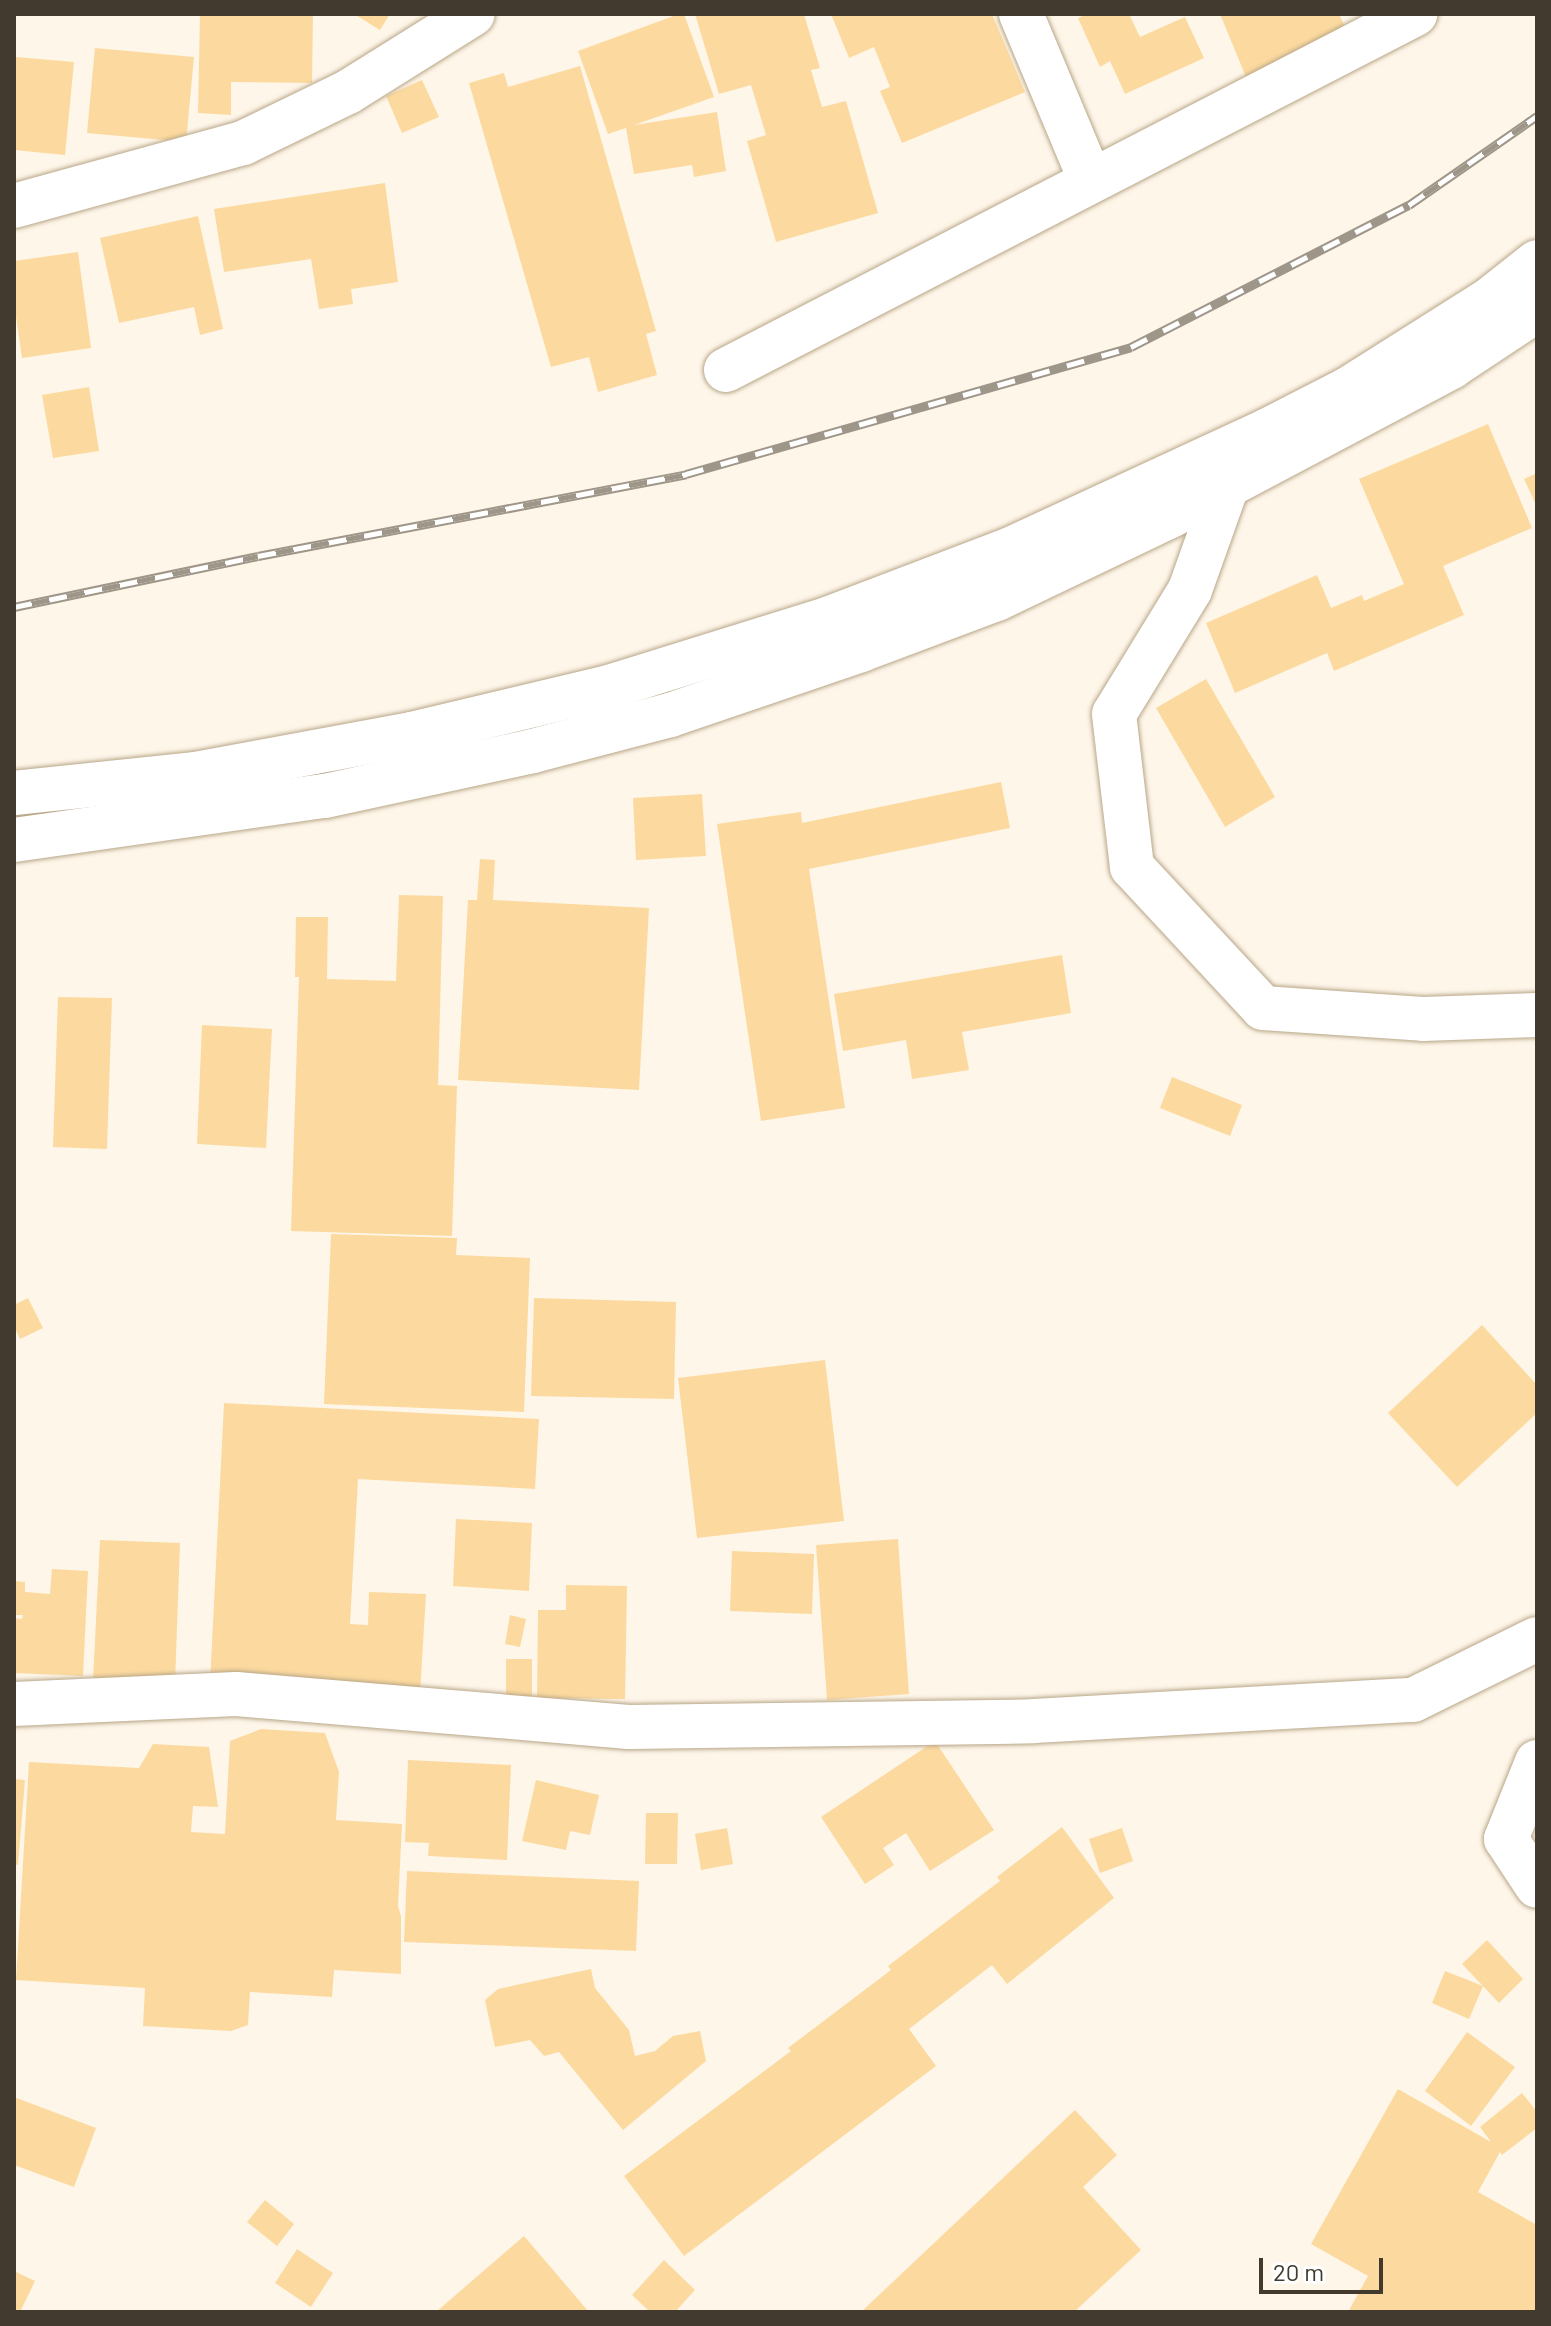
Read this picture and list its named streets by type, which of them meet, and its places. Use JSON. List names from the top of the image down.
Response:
{
  "scale_bar": "20 m"
}
